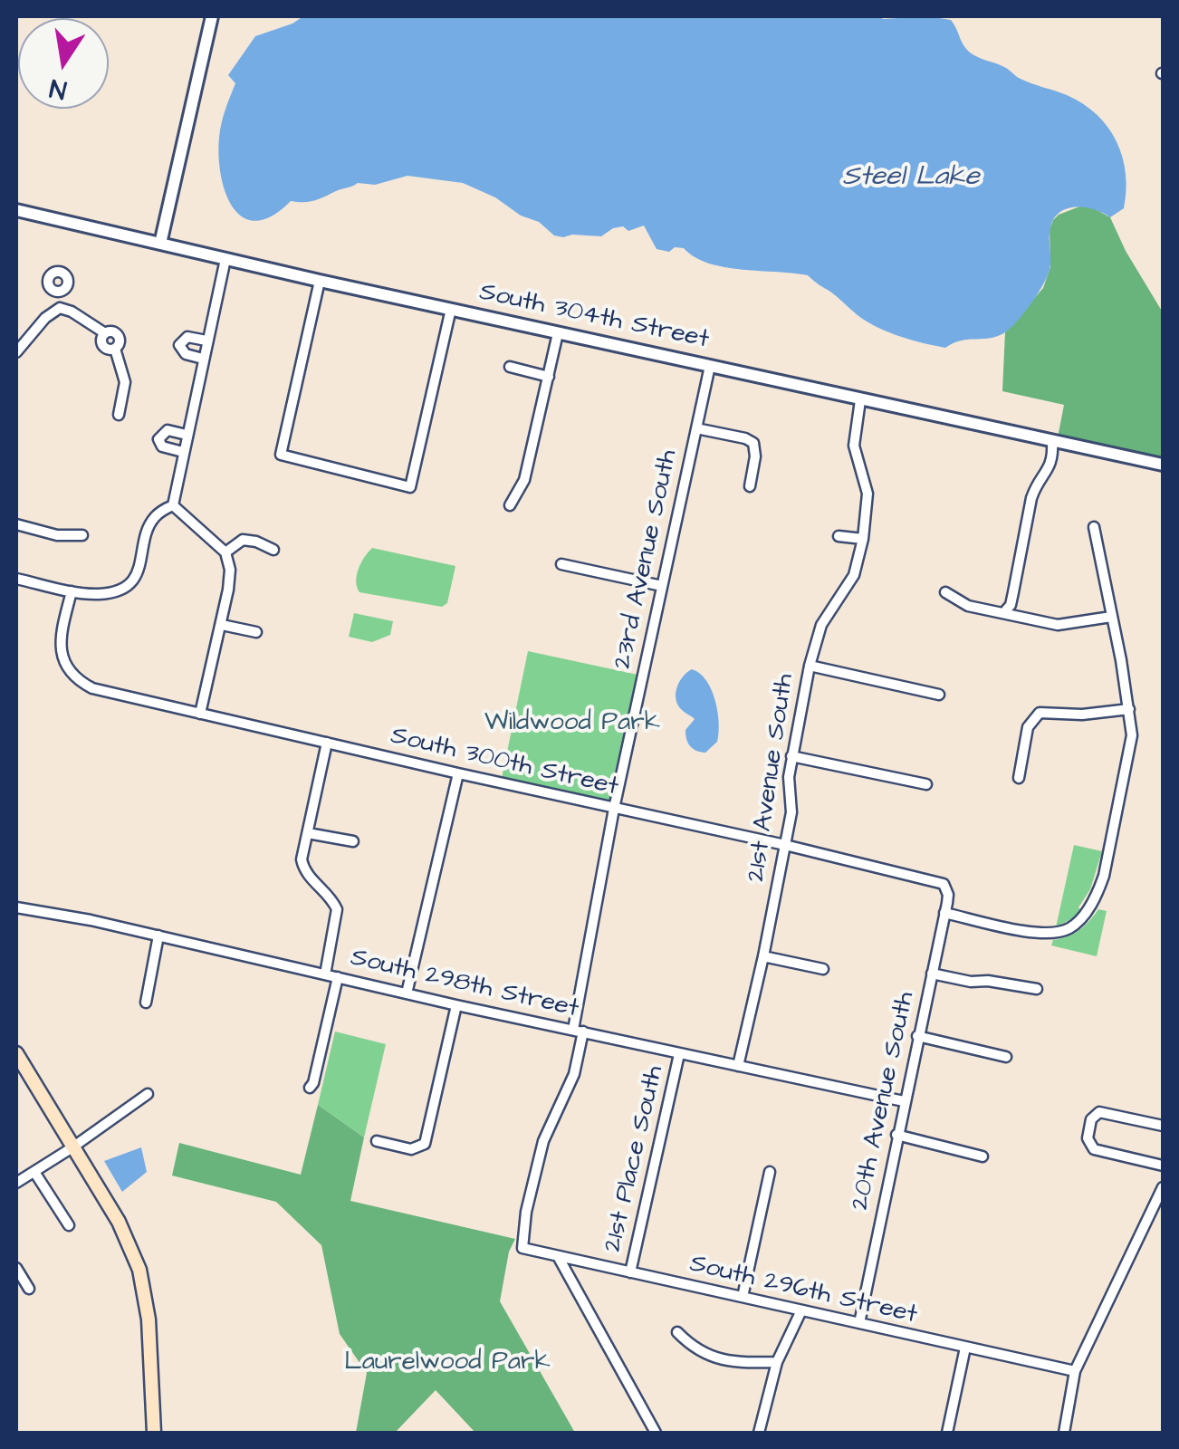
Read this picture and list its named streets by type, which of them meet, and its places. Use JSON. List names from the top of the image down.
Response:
{
  "streets": {
    "street": [
      "South 304th Street",
      "23rd Avenue South",
      "South 300th Street",
      "21st Avenue South",
      "South 298th Street",
      "20th Avenue South",
      "21st Place South",
      "South 296th Street"
    ]
  },
  "crossings": [
    ["South 304th Street", "23rd Avenue South"],
    ["South 304th Street", "21st Avenue South"],
    ["23rd Avenue South", "South 300th Street"],
    ["23rd Avenue South", "South 298th Street"],
    ["23rd Avenue South", "South 296th Street"],
    ["South 300th Street", "21st Avenue South"],
    ["South 300th Street", "20th Avenue South"],
    ["21st Avenue South", "South 298th Street"],
    ["South 298th Street", "20th Avenue South"],
    ["South 298th Street", "21st Place South"],
    ["20th Avenue South", "South 296th Street"],
    ["21st Place South", "South 296th Street"]
  ],
  "water": ["Steel Lake"],
  "parks": ["Wildwood Park", "Laurelwood Park"],
  "north": "bottom"
}
